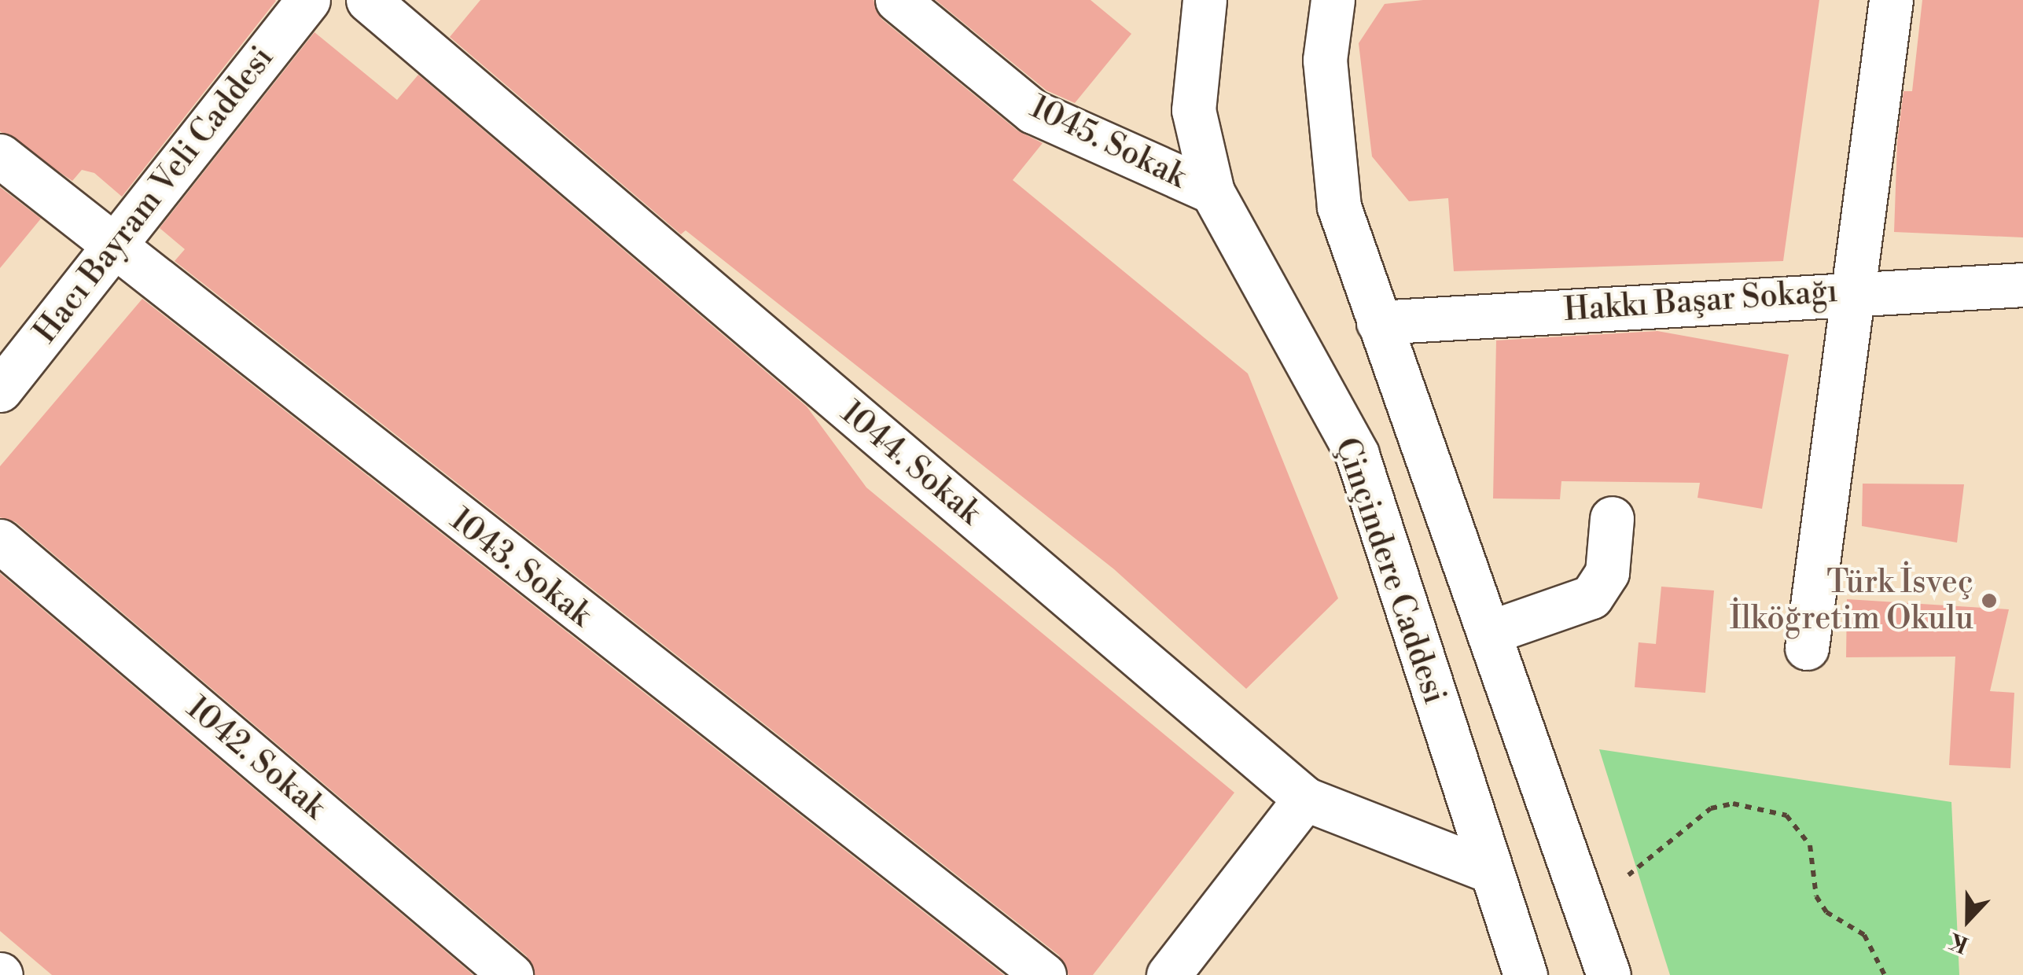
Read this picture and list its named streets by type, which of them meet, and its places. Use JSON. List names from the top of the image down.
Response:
{
  "streets": {
    "street": [
      "1045. Sokak",
      "Hacı Bayram Veli Caddesi",
      "Hakkı Başar Sokağı",
      "1044. Sokak",
      "1043. Sokak",
      "Çinçindere Caddesi",
      "1042. Sokak"
    ]
  },
  "crossings": [
    ["1045. Sokak", "Çinçindere Caddesi"],
    ["Hacı Bayram Veli Caddesi", "1043. Sokak"],
    ["1044. Sokak", "Çinçindere Caddesi"]
  ],
  "places": ["Türk İsveç İlköğretim Okulu"],
  "north": "bottom"
}
